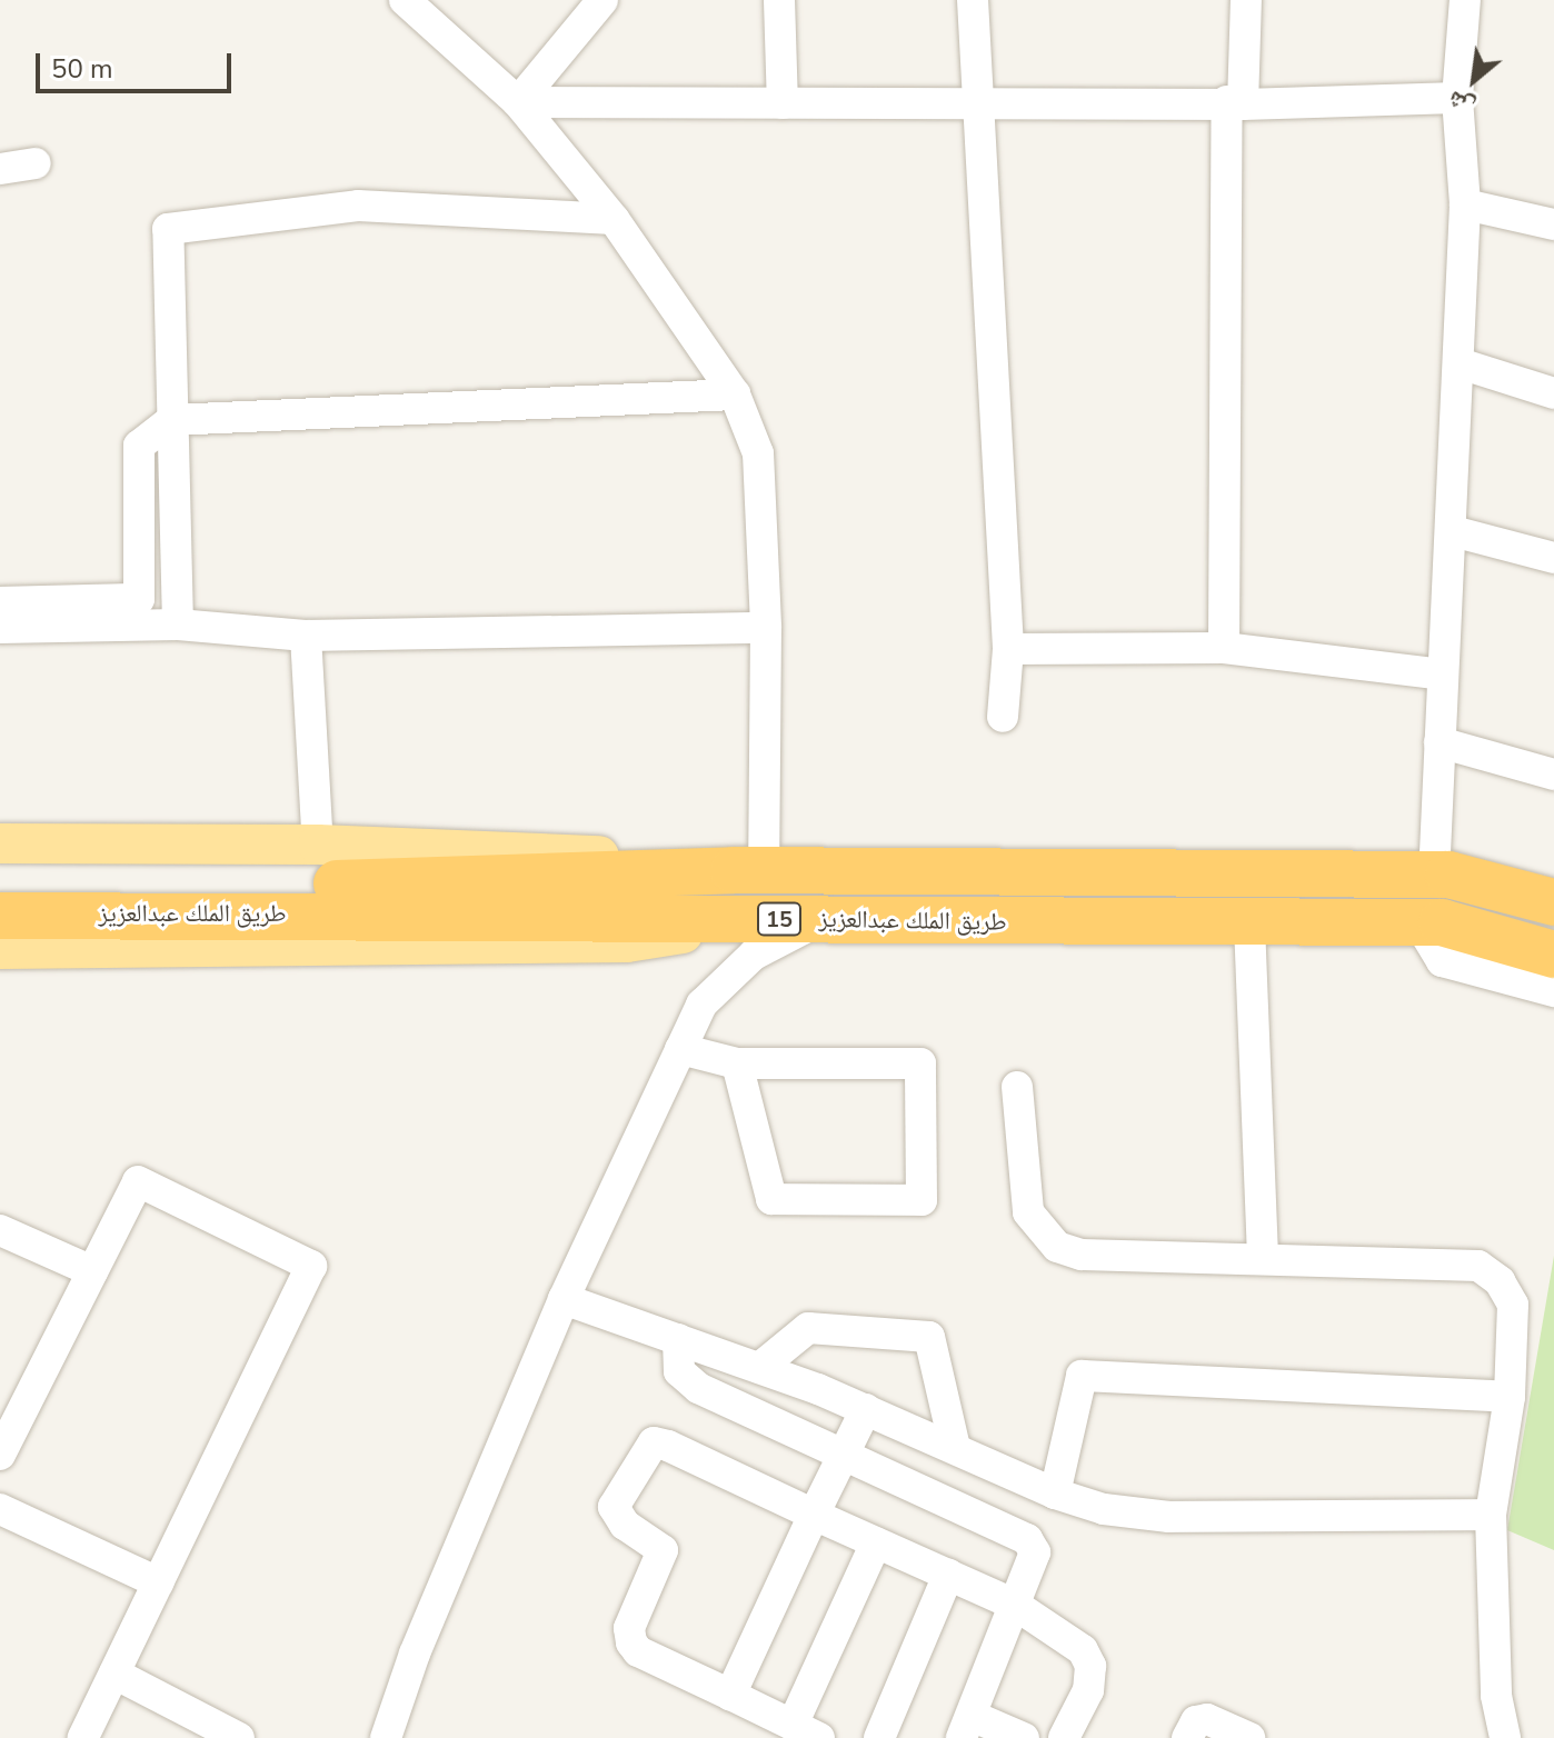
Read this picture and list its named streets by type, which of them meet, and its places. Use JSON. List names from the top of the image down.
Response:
{
  "streets": {
    "highway": ["طريق الملك عبدالعزيز", "15"]
  },
  "scale_bar": "50 m",
  "north": "bottom left"
}
